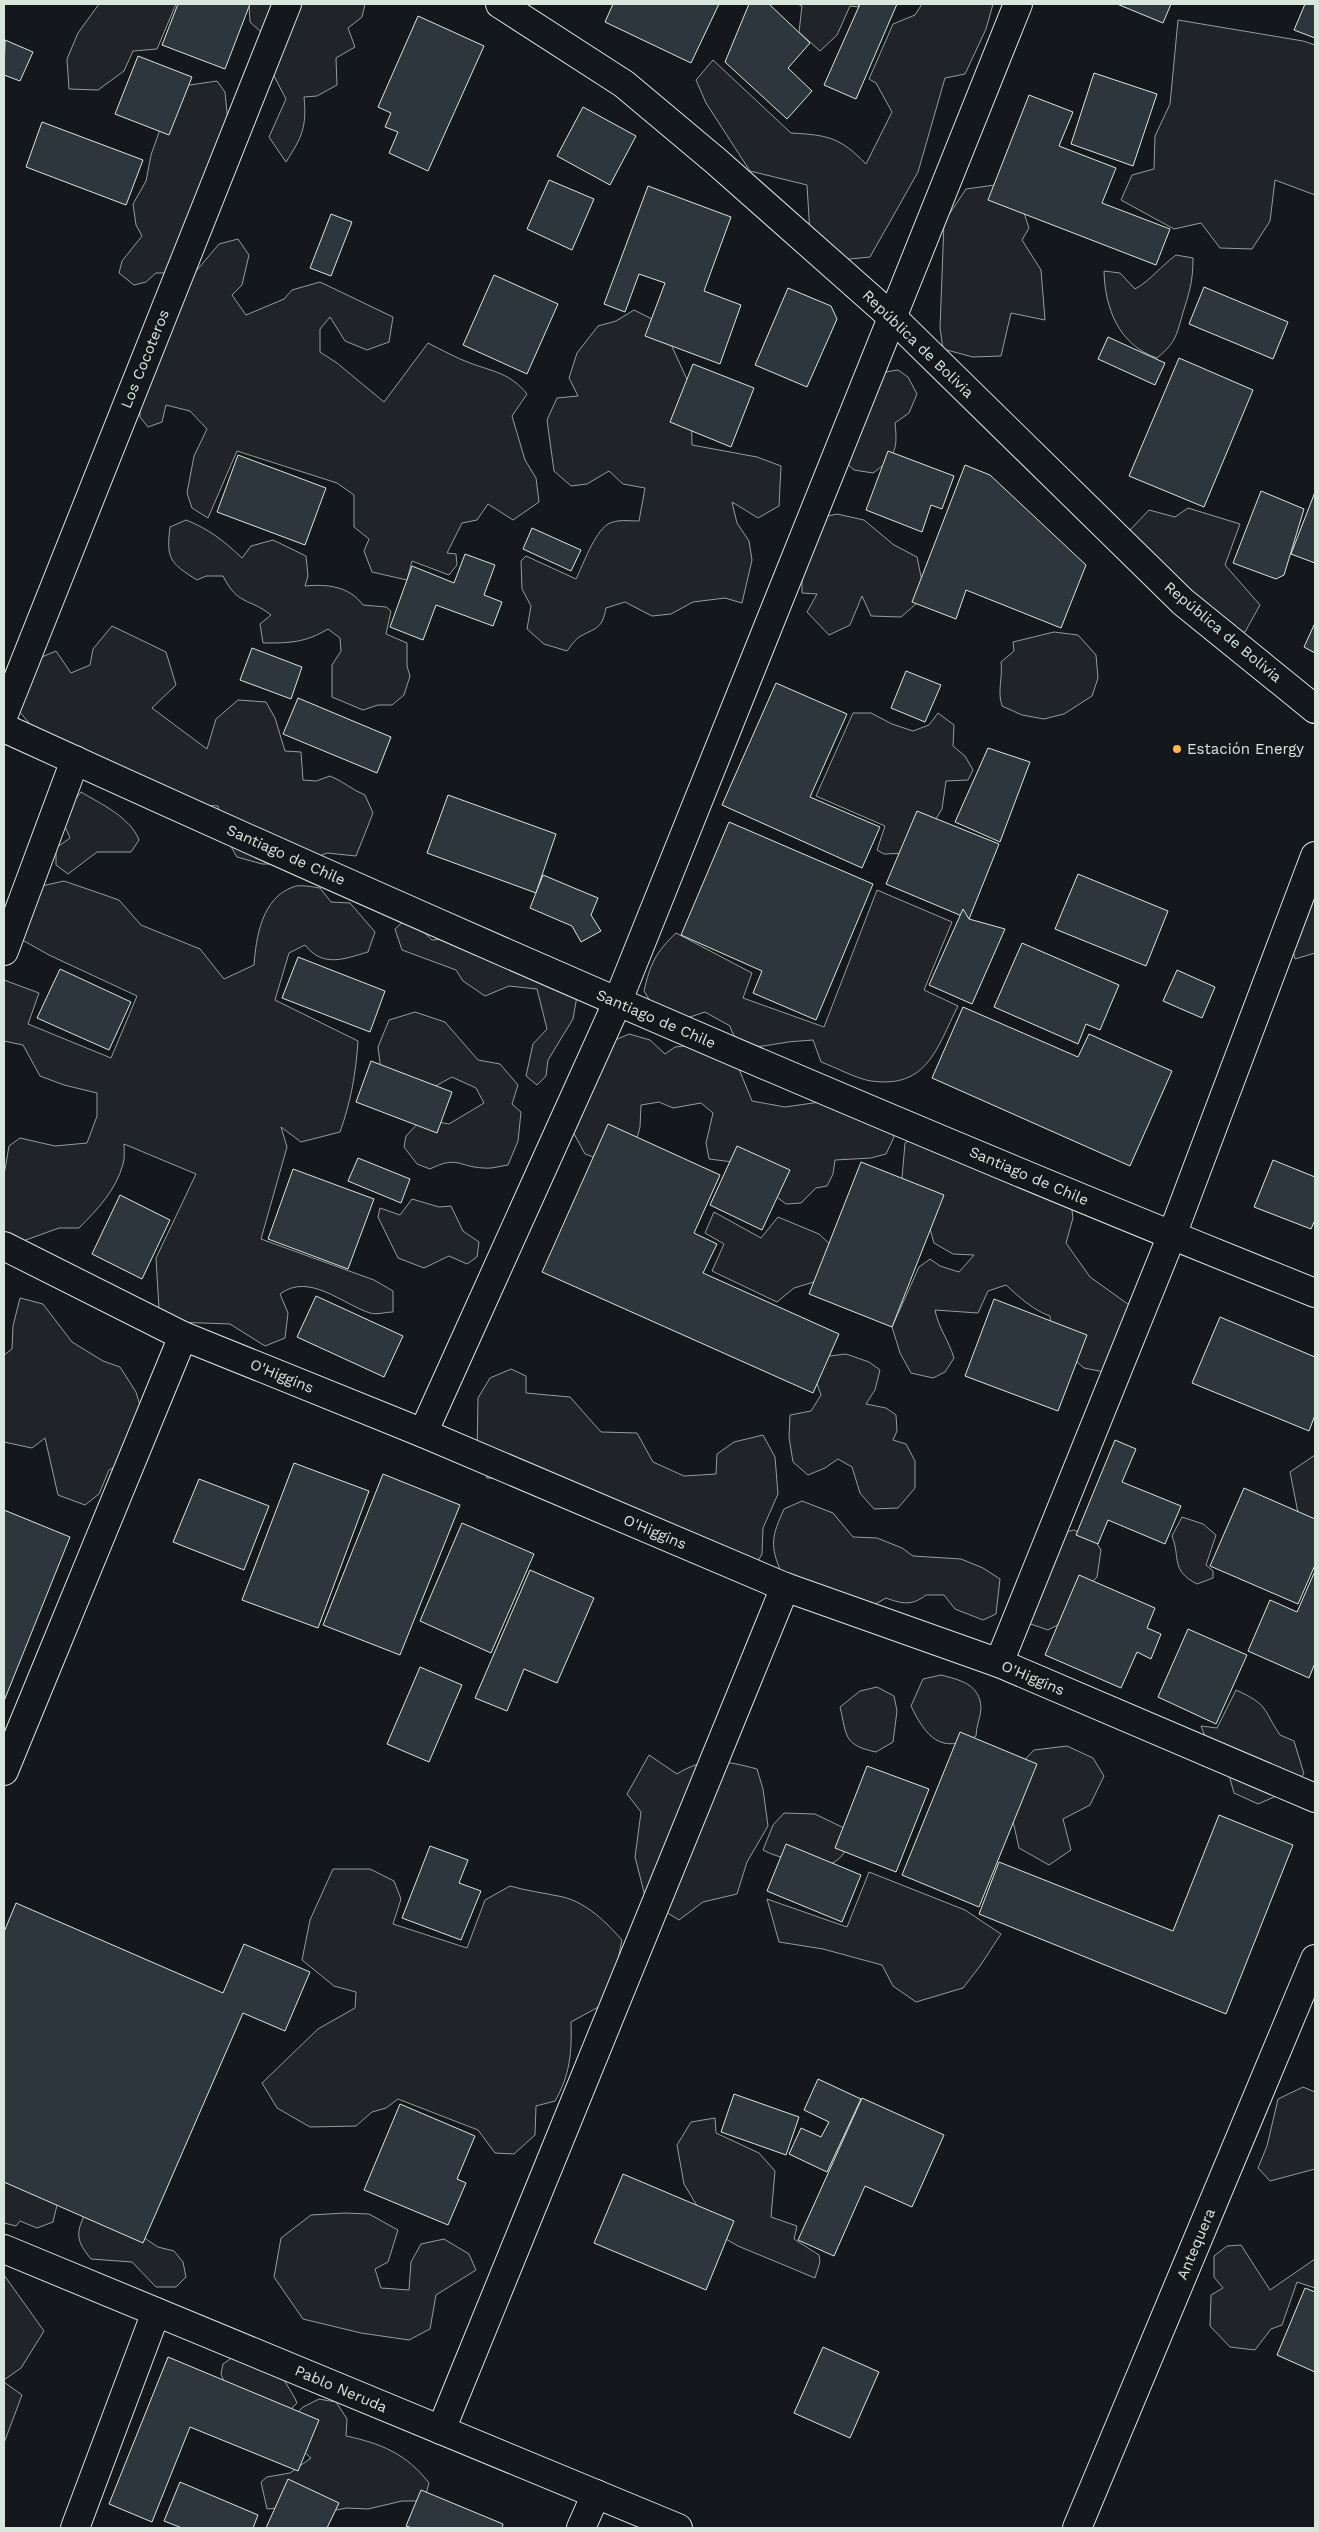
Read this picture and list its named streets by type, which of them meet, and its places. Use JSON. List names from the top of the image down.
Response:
{
  "streets": {
    "street": [
      "República de Bolivia",
      "Los Cocoteros",
      "Santiago de Chile",
      "O'Higgins",
      "Antequera",
      "Pablo Neruda"
    ]
  },
  "places": ["Estación Energy"]
}
